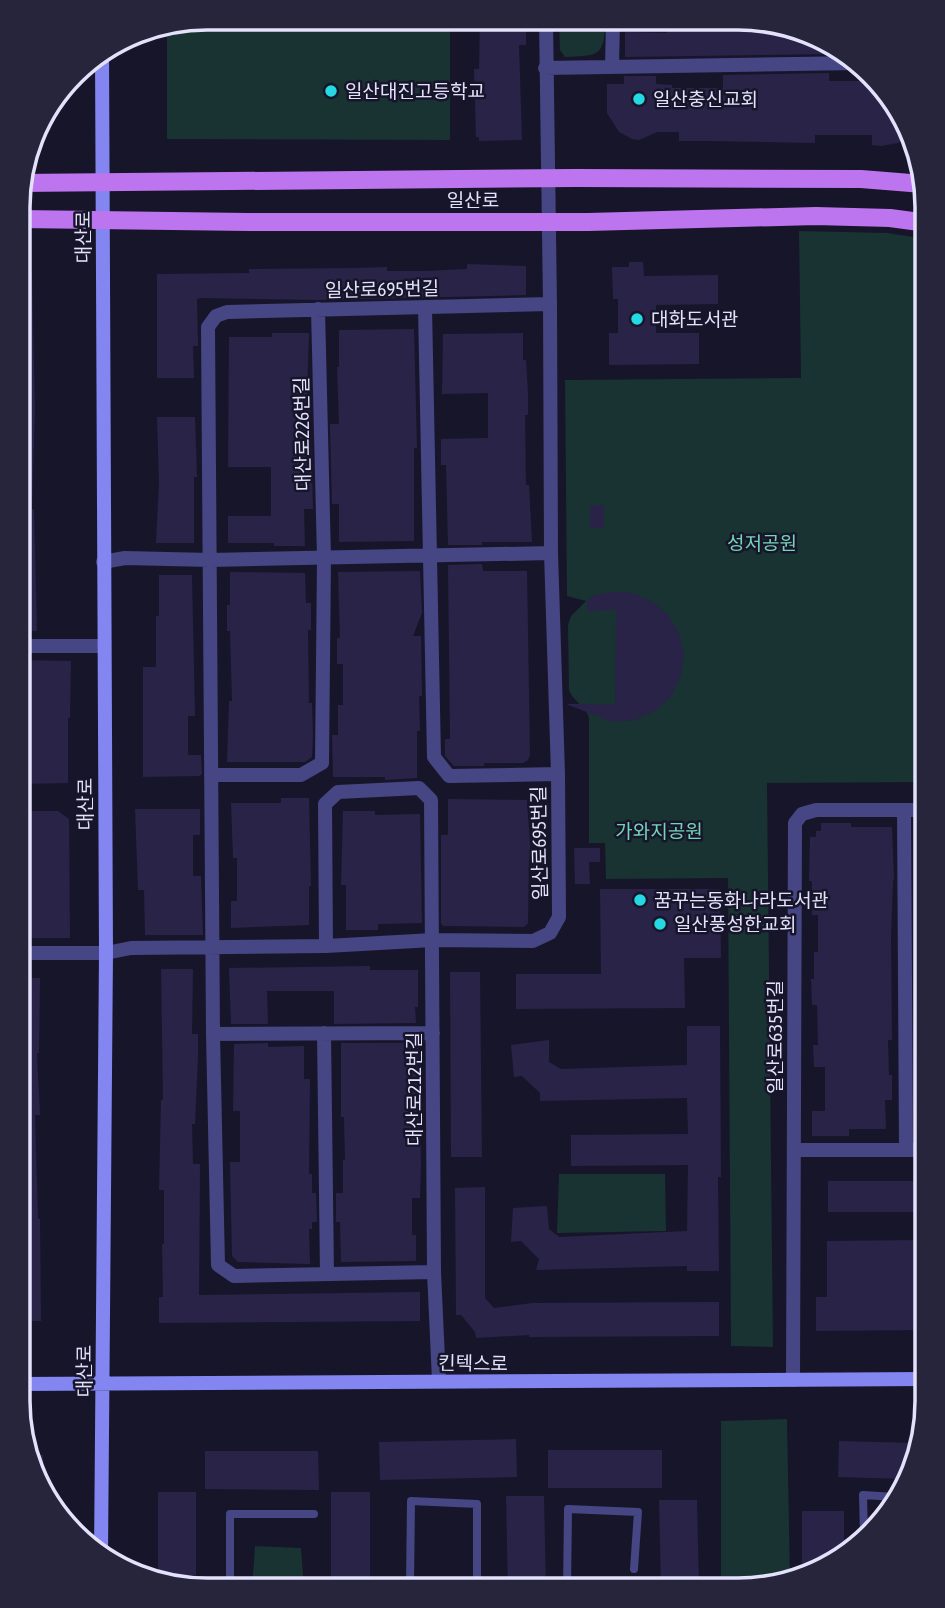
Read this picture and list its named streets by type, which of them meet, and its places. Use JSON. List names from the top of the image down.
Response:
{
  "streets": {
    "main road": ["일산로", "대산로", "킨텍스로"],
    "street": [
      "일산로695번길",
      "대산로226번길",
      "일산로635번길",
      "대산로212번길"
    ]
  },
  "crossings": [
    ["일산로", "대산로"],
    ["일산로", "일산로695번길"],
    ["대산로", "일산로695번길"],
    ["대산로", "킨텍스로"],
    ["일산로695번길", "대산로226번길"],
    ["일산로695번길", "대산로212번길"],
    ["일산로635번길", "킨텍스로"],
    ["대산로212번길", "킨텍스로"]
  ],
  "parks": ["성저공원", "가와지공원"],
  "places": [
    "일산대진고등학교",
    "일산충신교회",
    "대화도서관",
    "꿈꾸는동화나라도서관",
    "일산풍성한교회"
  ]
}
